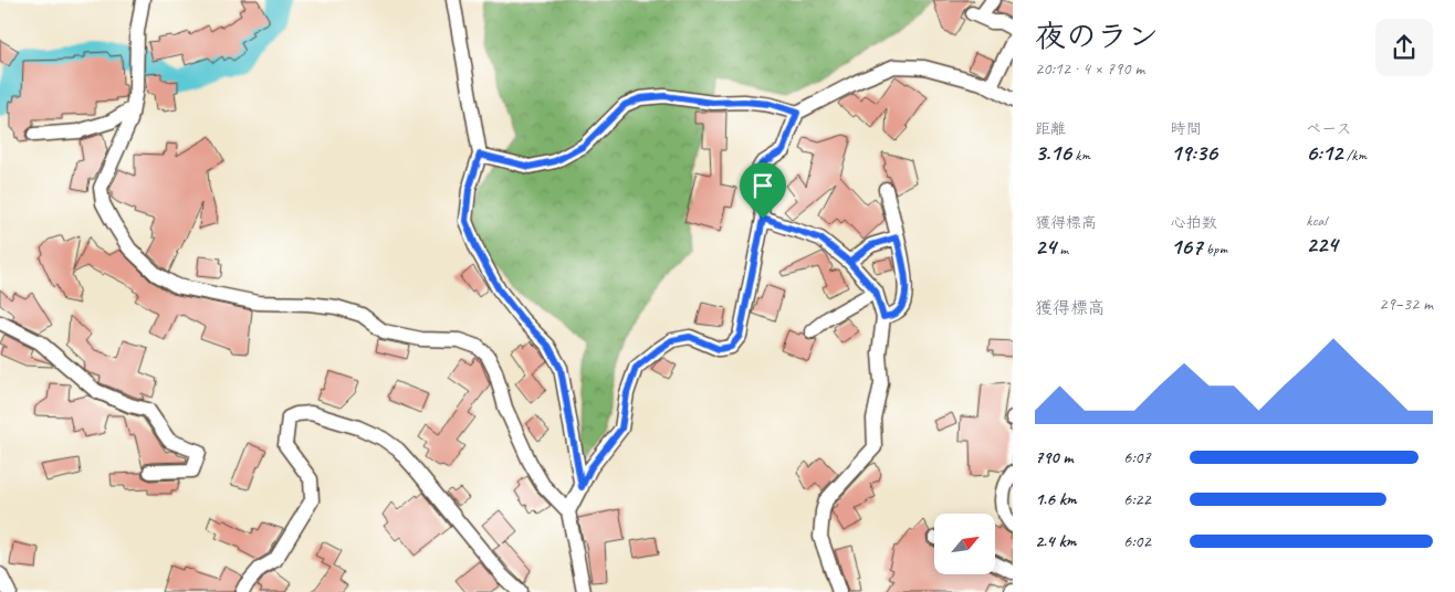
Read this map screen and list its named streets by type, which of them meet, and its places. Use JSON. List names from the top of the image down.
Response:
{
  "north": "top right",
  "page": {
    "heading": ["夜のラン", "20:12 · 4 × 790 m"],
    "stats": [
      ["距離", "3.16 km"],
      ["時間", "19:36"],
      ["ペース", "6:12 /km"],
      ["獲得標高", "24 m"],
      ["心拍数", "167 bpm"],
      ["kcal", "224"]
    ],
    "chart": ["獲得標高", "29–32 m"],
    "list": [
      {
        "name": "790 m",
        "note": "6:07"
      },
      {
        "name": "1.6 km",
        "note": "6:22"
      },
      {
        "name": "2.4 km",
        "note": "6:02"
      }
    ]
  }
}
